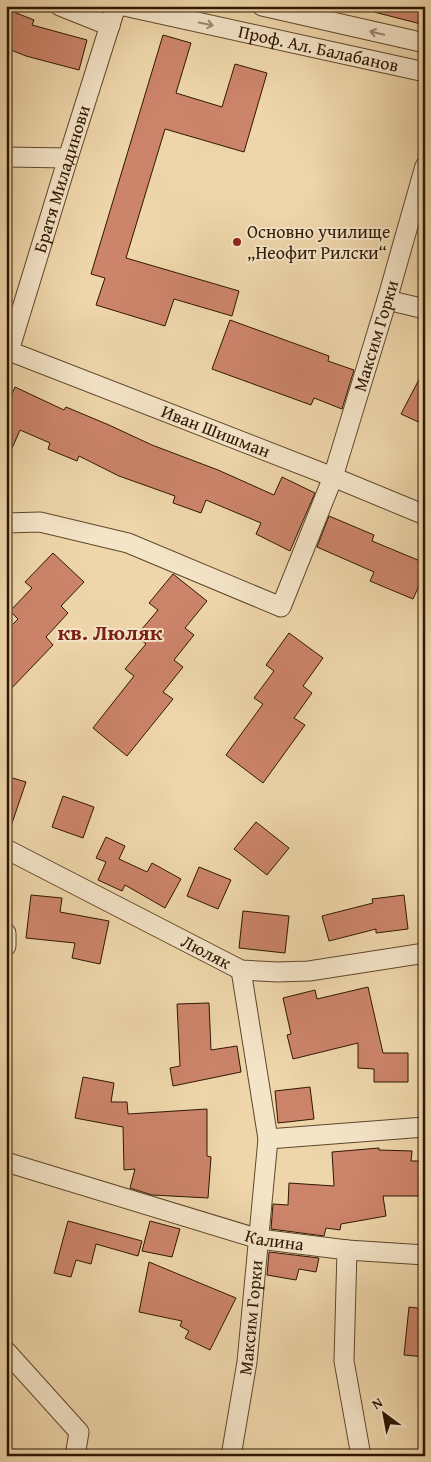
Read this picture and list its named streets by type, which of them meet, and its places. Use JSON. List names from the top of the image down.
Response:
{
  "streets": {
    "street": [
      "Проф. Ал. Балабанов",
      "Братя Миладинови",
      "Максим Горки",
      "Иван Шишман",
      "Люляк",
      "Калина"
    ]
  },
  "crossings": [
    ["Братя Миладинови", "Иван Шишман"],
    ["Максим Горки", "Иван Шишман"],
    ["Максим Горки", "Люляк"],
    ["Максим Горки", "Калина"]
  ],
  "districts": ["кв. Люляк"],
  "places": ["Основно училище „Неофит Рилски“"],
  "north": "top left"
}
